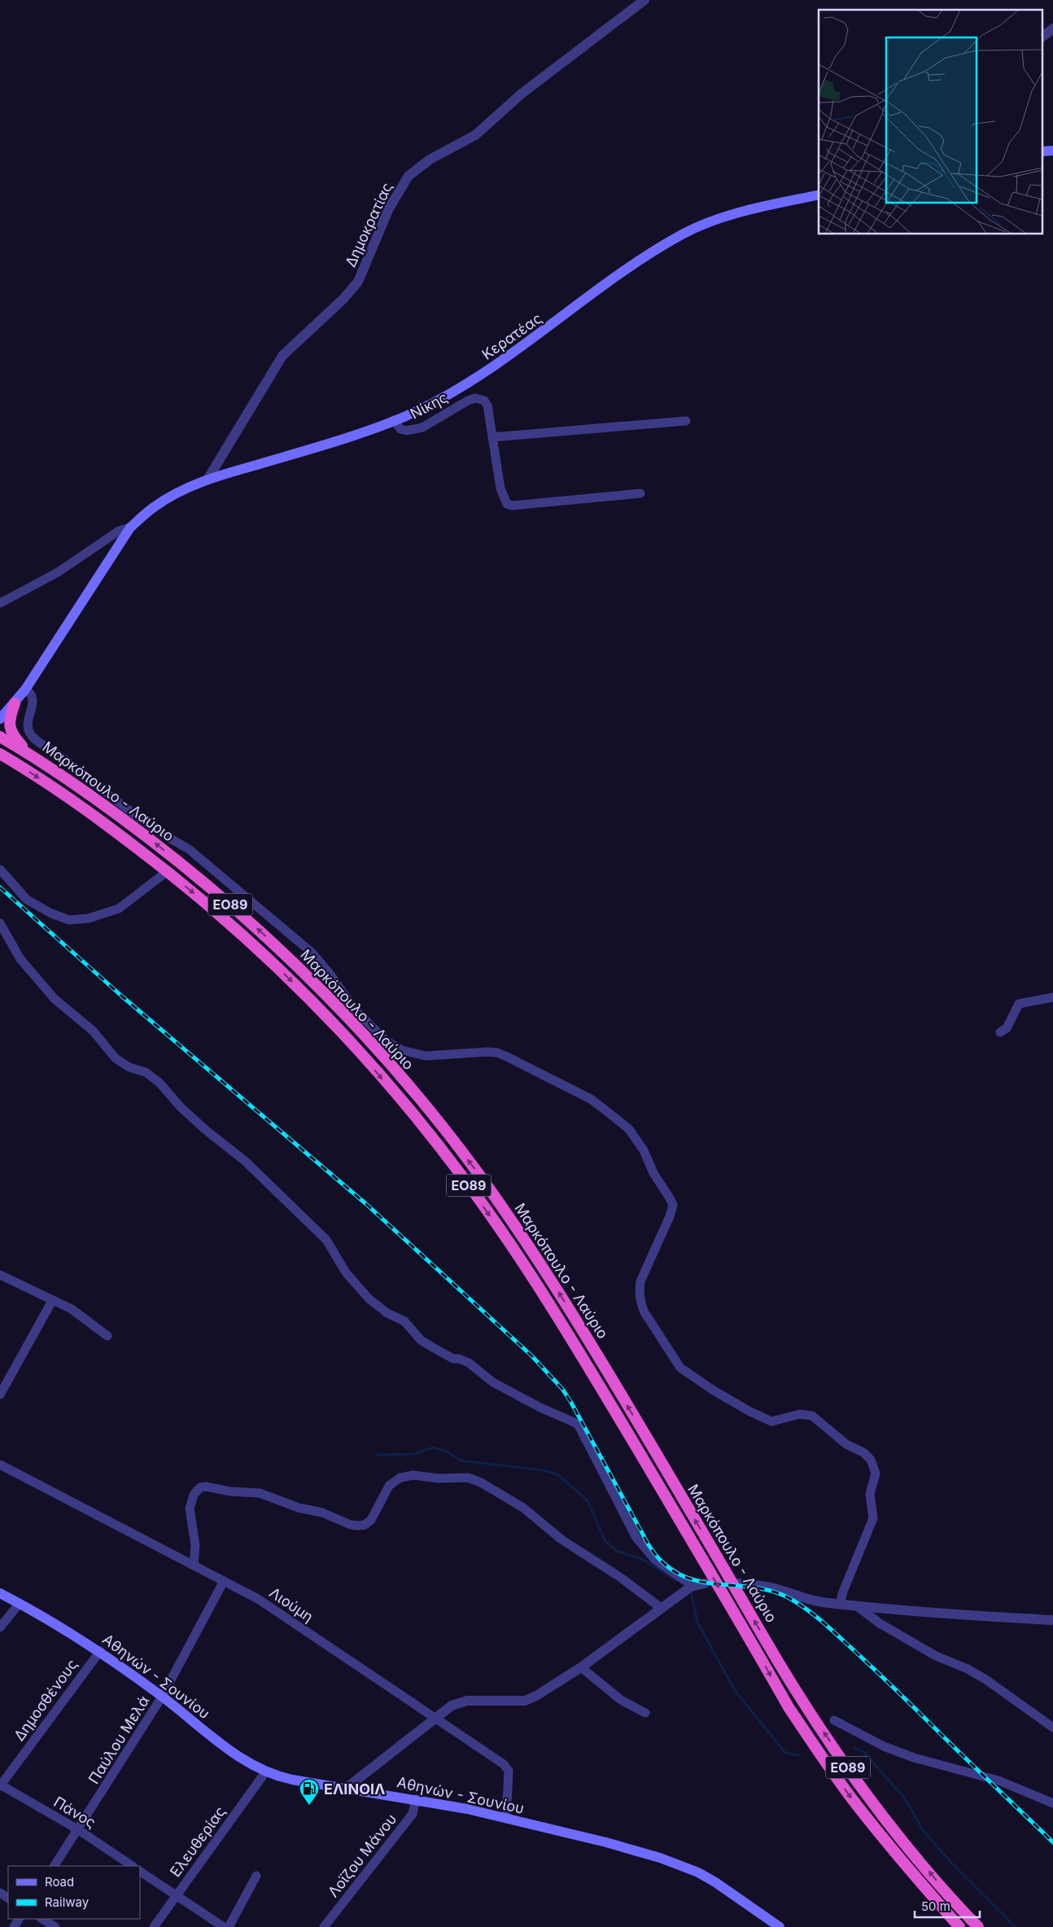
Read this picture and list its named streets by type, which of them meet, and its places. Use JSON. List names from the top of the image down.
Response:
{
  "streets": {
    "highway": ["Μαρκόπουλο - Λαύριο", "ΕΟ89"],
    "main road": ["Κερατέας", "Αθηνών - Σουνίου"],
    "street": [
      "Δημοκρατίας",
      "Νίκης",
      "Λιούμη",
      "Δημοσθένους",
      "Παύλου Μελά",
      "Πάνος",
      "Ελευθερίας",
      "Λοϊζου Μάνου"
    ]
  },
  "crossings": [
    ["Δημοκρατίας", "Κερατέας"],
    ["Κερατέας", "Νίκης"],
    ["Λιούμη", "Αθηνών - Σουνίου"],
    ["Λιούμη", "Παύλου Μελά"],
    ["Αθηνών - Σουνίου", "Δημοσθένους"],
    ["Αθηνών - Σουνίου", "Παύλου Μελά"],
    ["Αθηνών - Σουνίου", "Ελευθερίας"],
    ["Αθηνών - Σουνίου", "Λοϊζου Μάνου"],
    ["Δημοσθένους", "Πάνος"],
    ["Παύλου Μελά", "Πάνος"]
  ],
  "places": {
    "fuel station": ["ΕΛΙΝΟΙΛ"]
  },
  "legend": ["Road", "Railway"],
  "scale_bar": "50 m"
}
